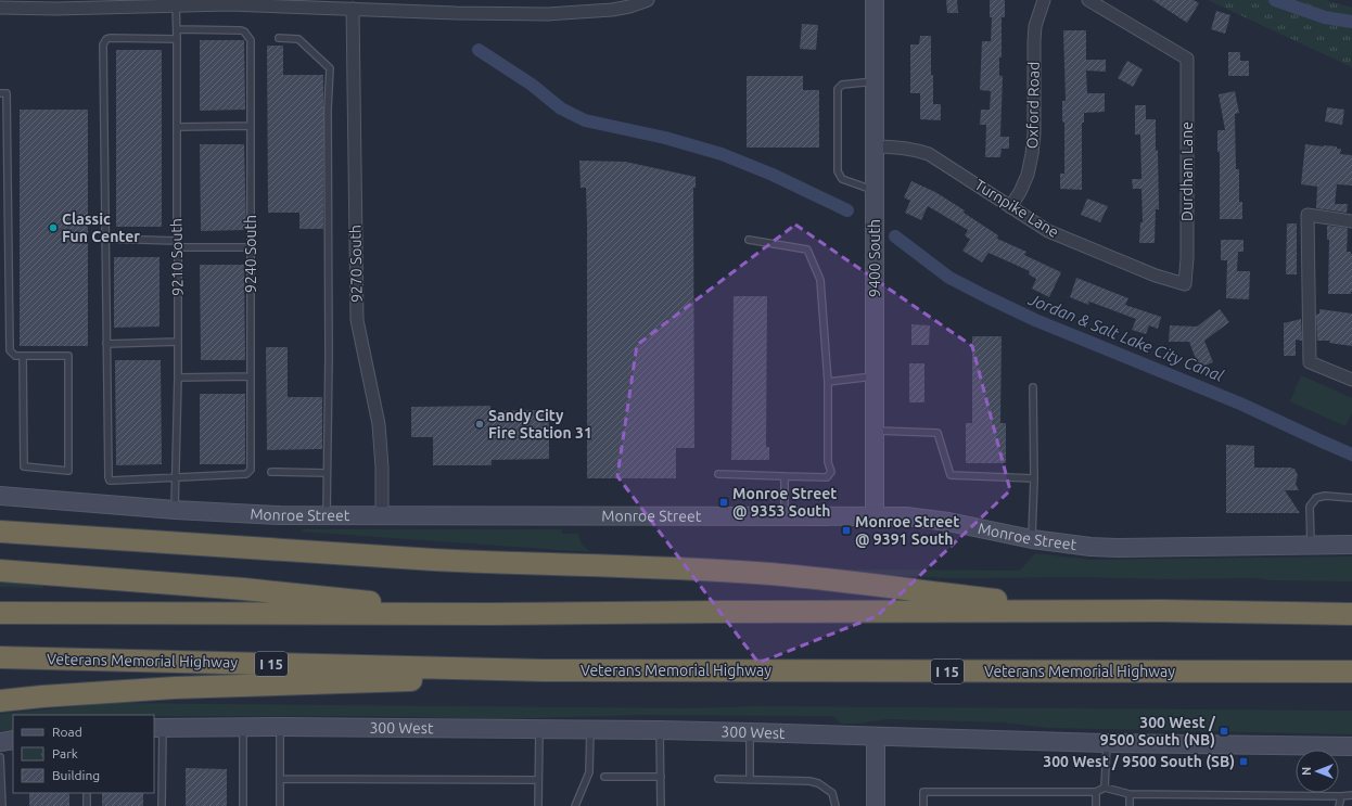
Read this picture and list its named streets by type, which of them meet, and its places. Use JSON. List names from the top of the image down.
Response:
{
  "streets": {
    "highway": ["Veterans Memorial Highway", "I 15"],
    "street": [
      "Oxford Road",
      "Durdham Lane",
      "Turnpike Lane",
      "9400 South",
      "9270 South",
      "Monroe Street",
      "300 West"
    ],
    "lane": ["9240 South", "9210 South"]
  },
  "crossings": [
    ["Oxford Road", "Turnpike Lane"],
    ["Durdham Lane", "Turnpike Lane"],
    ["Turnpike Lane", "9400 South"],
    ["9240 South", "9210 South"],
    ["9210 South", "Monroe Street"],
    ["9400 South", "Monroe Street"],
    ["9270 South", "Monroe Street"]
  ],
  "water": ["Jordan & Salt Lake City Canal"],
  "places": {
    "other": ["Classic Fun Center", "Sandy City Fire Station 31"],
    "transit": [
      "Monroe Street @ 9353 South",
      "Monroe Street @ 9391 South",
      "300 West / 9500 South (NB)",
      "300 West / 9500 South (SB)"
    ]
  },
  "legend": ["Road", "Park", "Building"],
  "north": "left"
}
